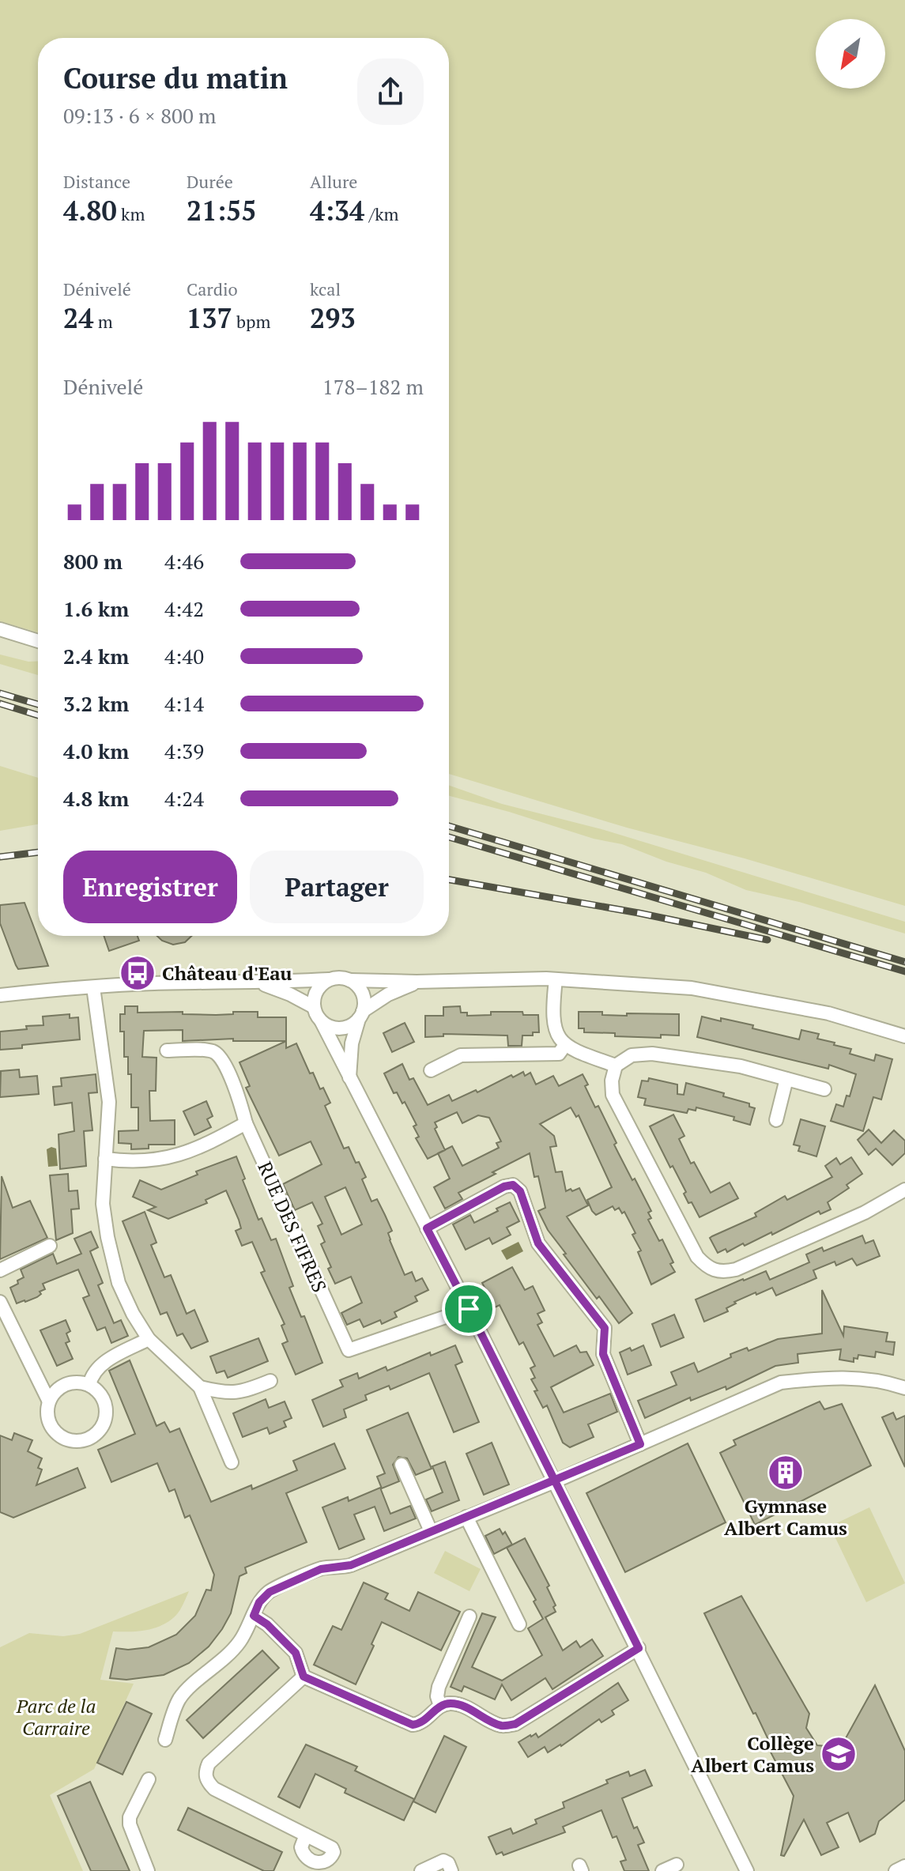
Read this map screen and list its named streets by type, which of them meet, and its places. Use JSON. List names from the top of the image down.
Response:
{
  "streets": {
    "street": ["RUE DES FIFRES"]
  },
  "parks": ["Parc de la Carraire"],
  "places": {
    "bus stop": ["Château d'Eau"],
    "building": ["Gymnase Albert Camus"],
    "school or university": ["Collège Albert Camus"]
  },
  "north": "bottom left",
  "page": {
    "heading": ["Course du matin", "09:13 · 6 × 800 m"],
    "stats": [
      ["Distance", "4.80 km"],
      ["Durée", "21:55"],
      ["Allure", "4:34 /km"],
      ["Dénivelé", "24 m"],
      ["Cardio", "137 bpm"],
      ["kcal", "293"]
    ],
    "chart": ["Dénivelé", "178–182 m"],
    "list": [
      {
        "name": "800 m",
        "note": "4:46"
      },
      {
        "name": "1.6 km",
        "note": "4:42"
      },
      {
        "name": "2.4 km",
        "note": "4:40"
      },
      {
        "name": "3.2 km",
        "note": "4:14"
      },
      {
        "name": "4.0 km",
        "note": "4:39"
      },
      {
        "name": "4.8 km",
        "note": "4:24"
      }
    ],
    "buttons": ["Enregistrer", "Partager"]
  }
}
